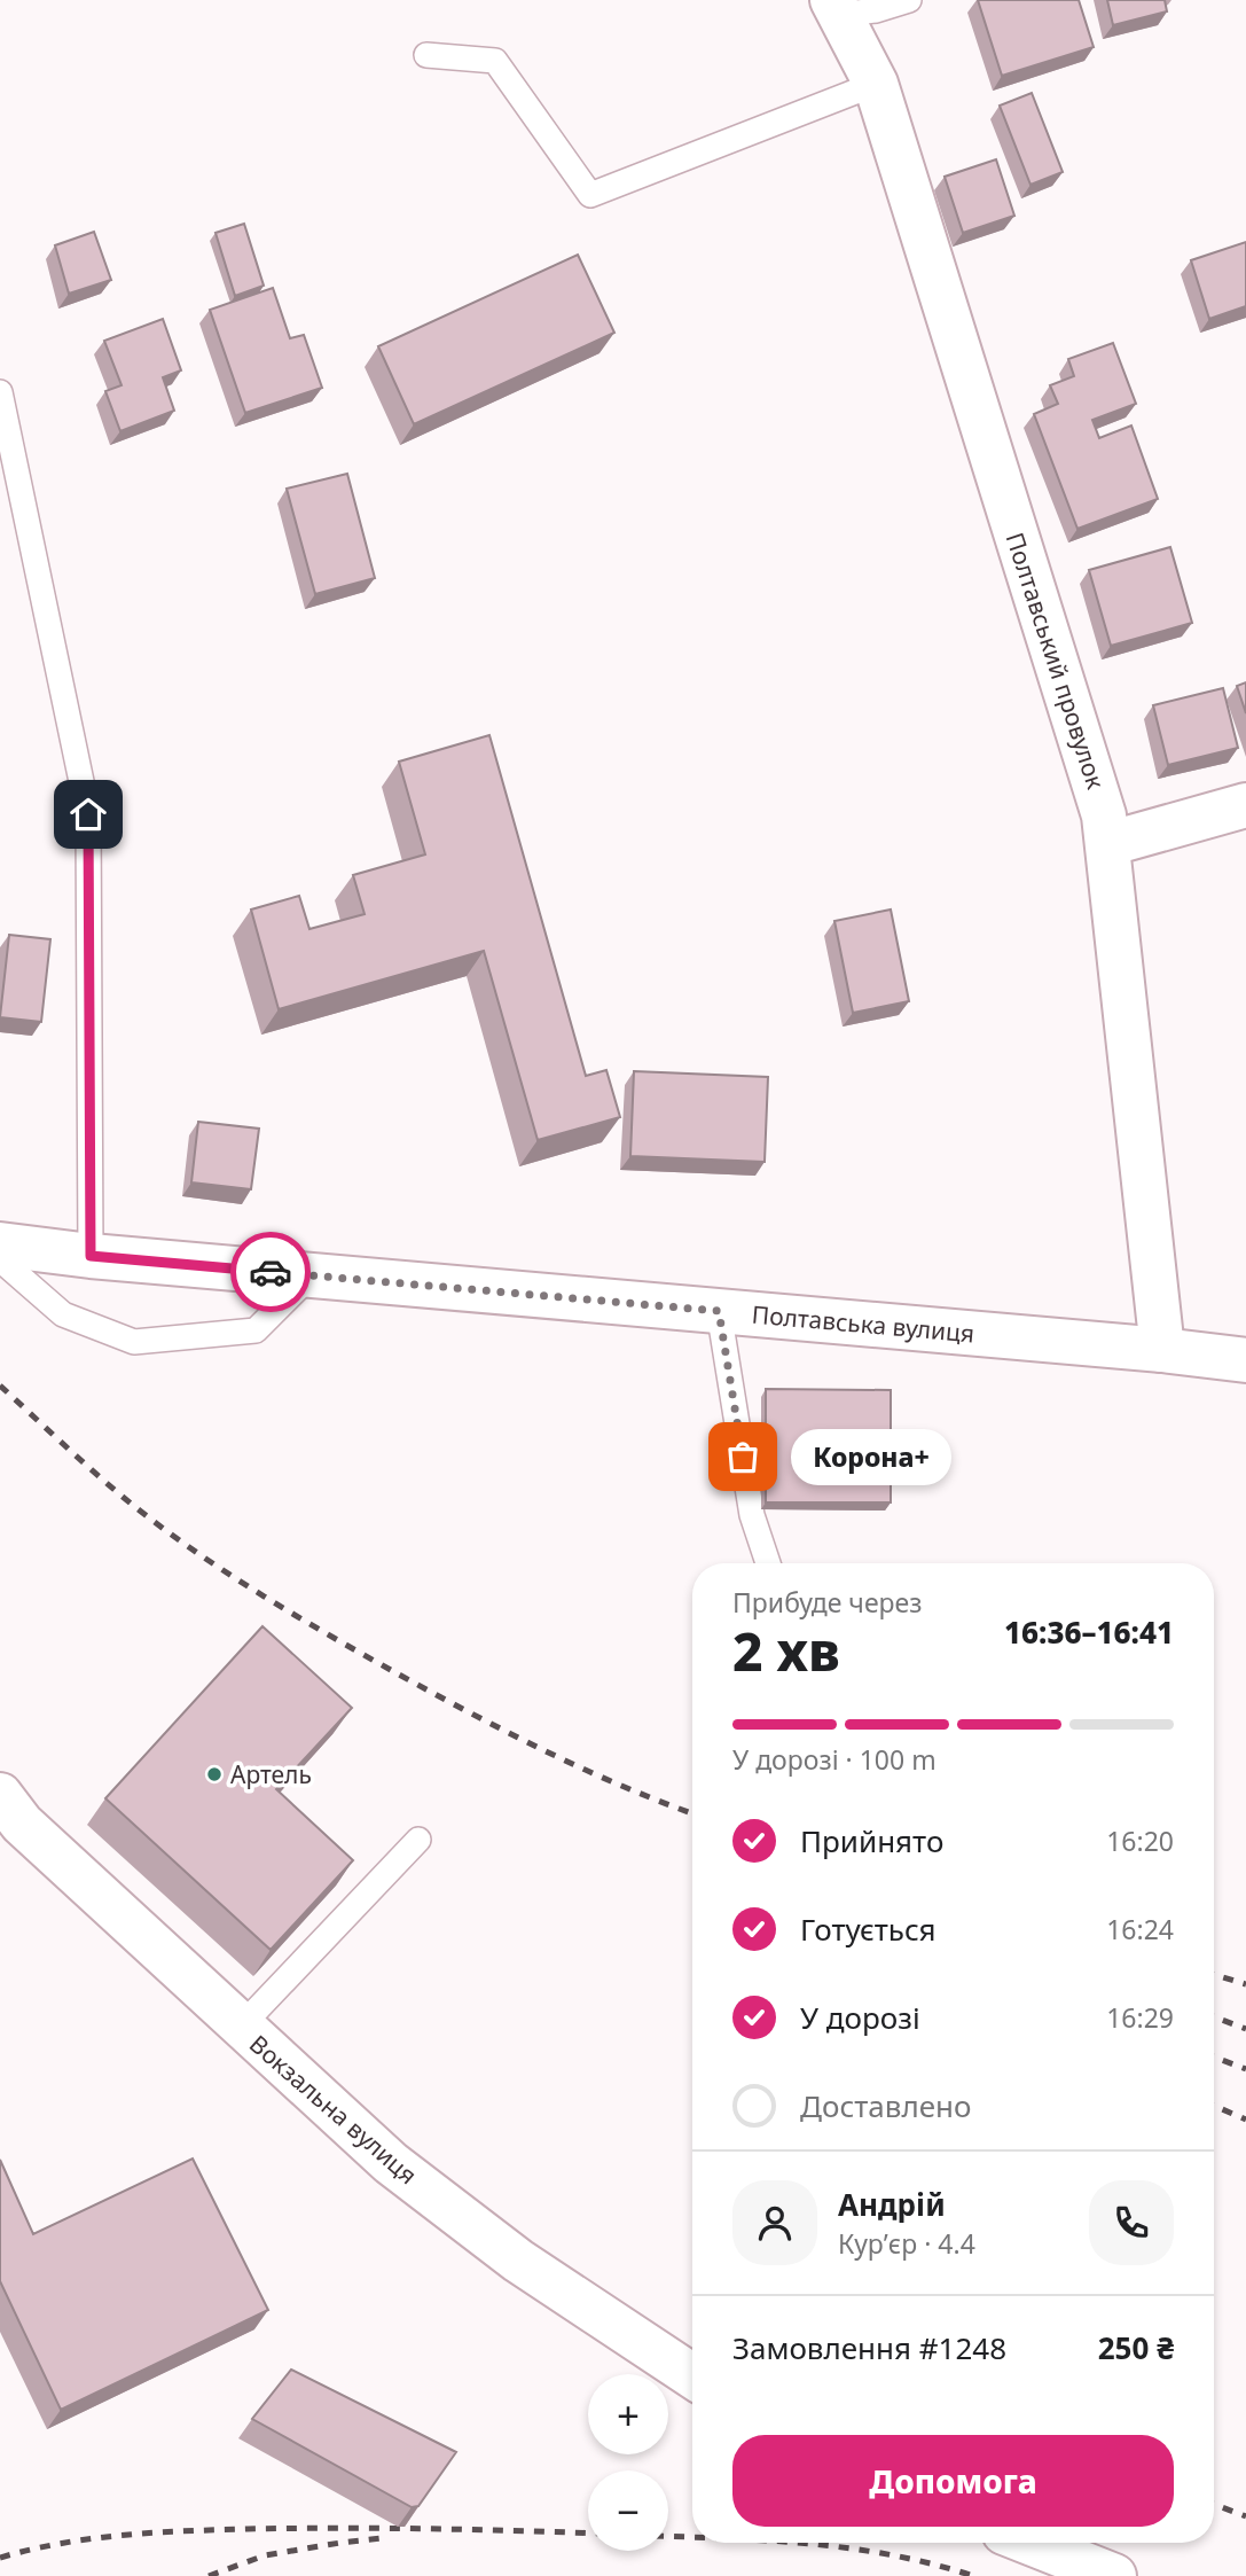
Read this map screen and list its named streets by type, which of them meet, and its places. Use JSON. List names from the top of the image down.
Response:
{
  "streets": {
    "main road": ["Полтавський провулок", "Полтавська вулиця", "Вокзальна вулиця"]
  },
  "crossings": [
    ["Полтавський провулок", "Полтавська вулиця"]
  ],
  "places": ["Корона+", "Артель"],
  "page": {
    "bubble": "Корона+",
    "heading": ["2 хв", "Прибуде через", "16:36–16:41"],
    "panel": [
      "Андрій",
      "Кур’єр · 4.4",
      "Замовлення #1248",
      "250 ₴"
    ],
    "bar": "У дорозі · 100 m",
    "list": [
      ["Прийнято", "16:20"],
      ["Готується", "16:24"],
      ["У дорозі", "16:29"],
      "Доставлено"
    ],
    "map_buttons": ["+", "−"],
    "buttons": "Допомога"
  }
}
